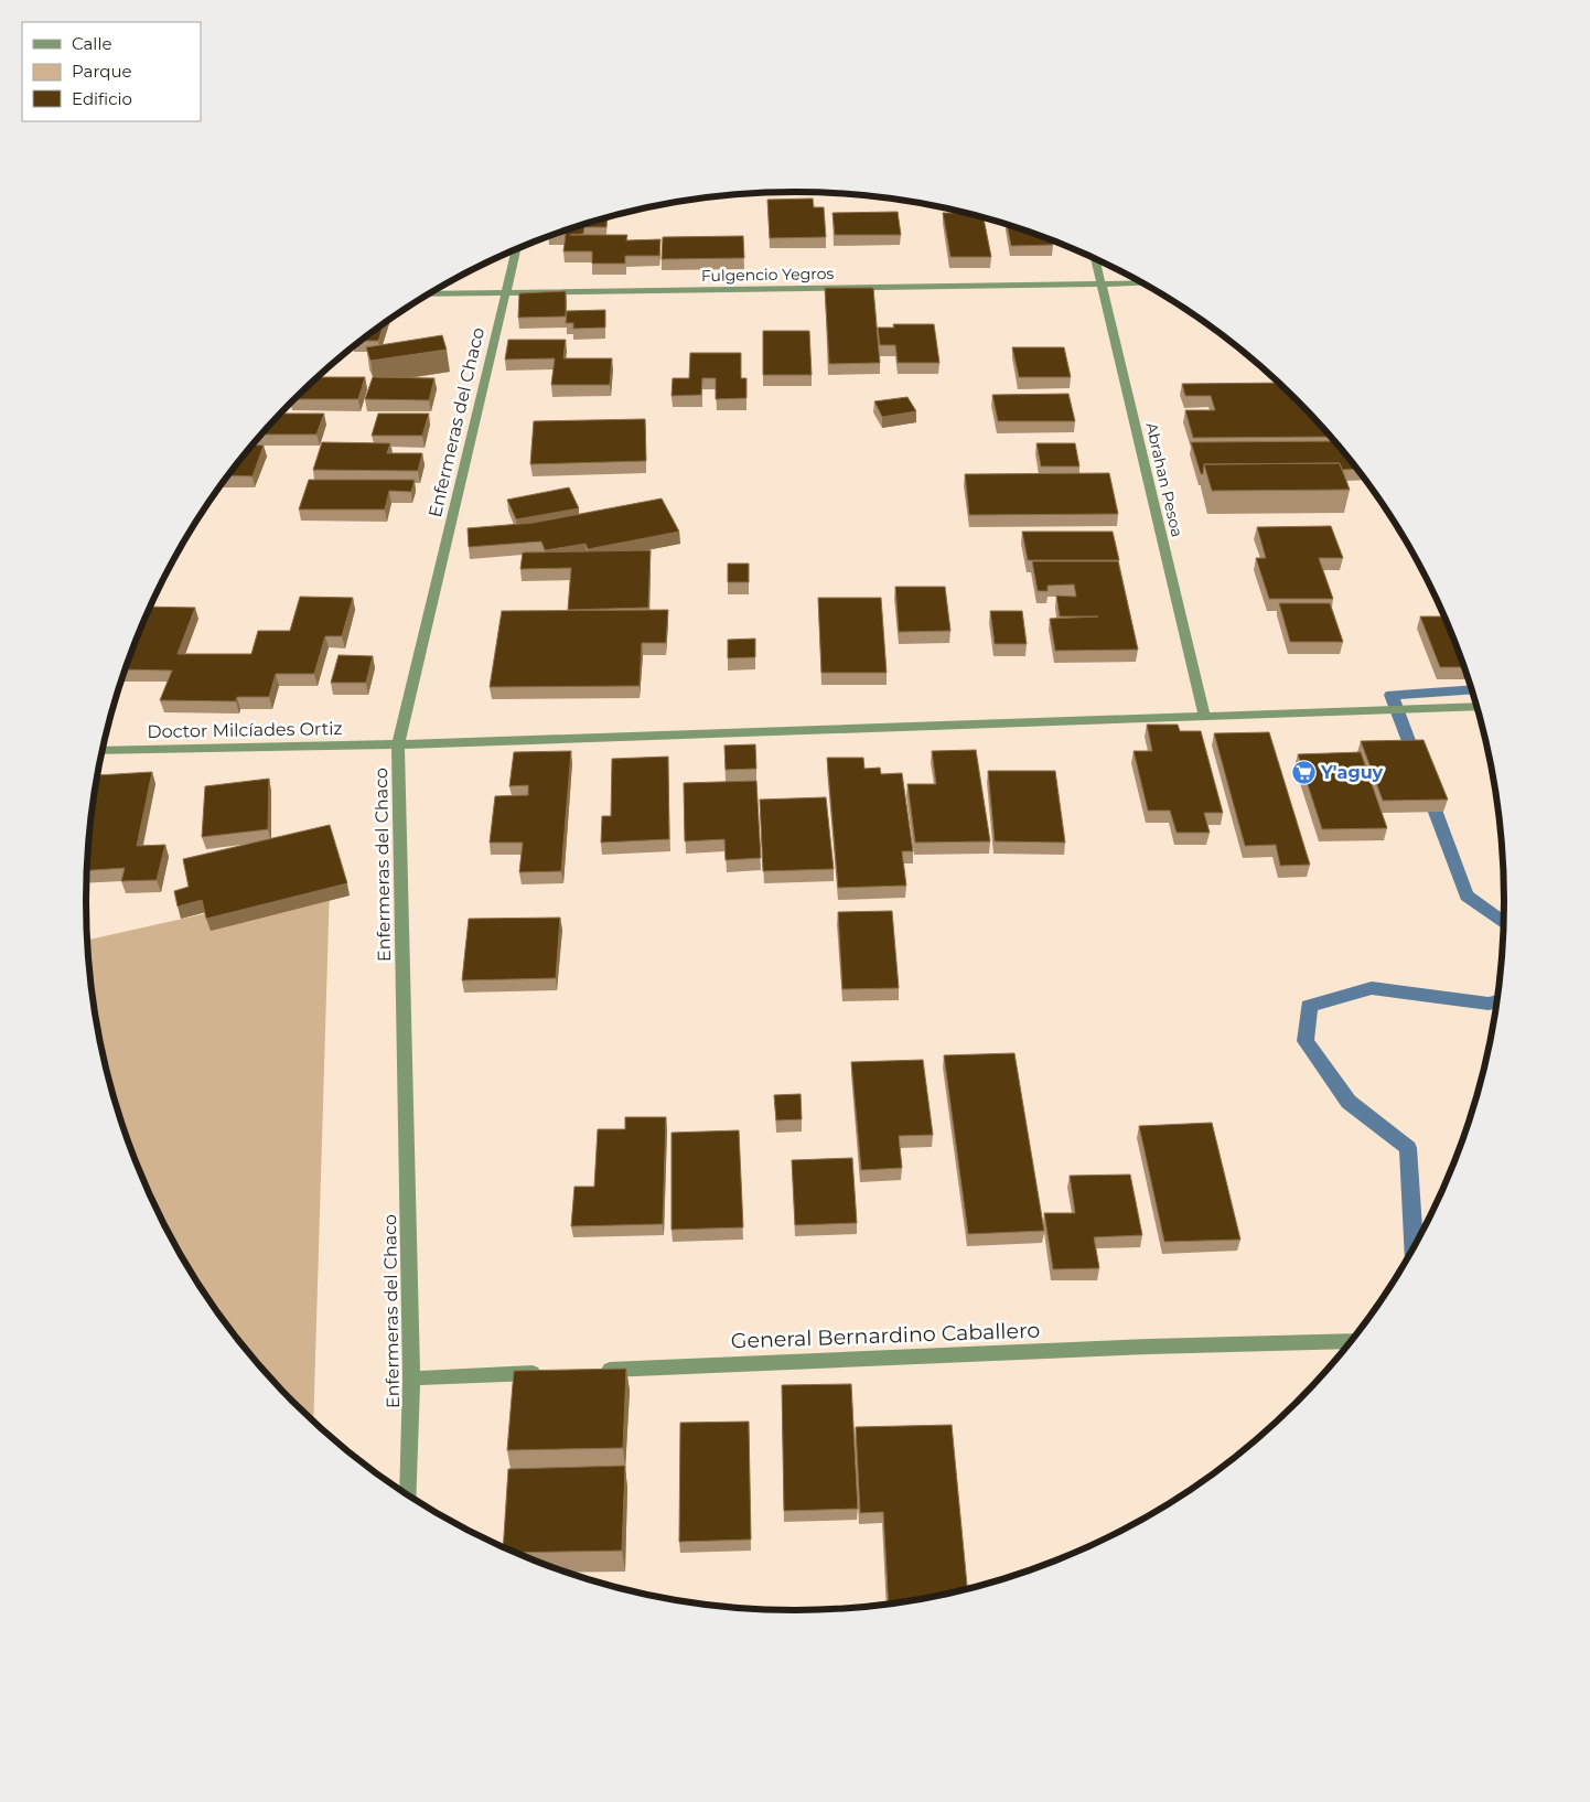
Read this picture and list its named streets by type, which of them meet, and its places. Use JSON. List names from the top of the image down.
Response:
{
  "streets": {
    "street": [
      "Fulgencio Yegros",
      "Enfermeras del Chaco",
      "Abrahan Pesoa",
      "Doctor Milcíades Ortiz",
      "General Bernardino Caballero"
    ]
  },
  "crossings": [
    ["Fulgencio Yegros", "Enfermeras del Chaco"],
    ["Fulgencio Yegros", "Abrahan Pesoa"],
    ["Enfermeras del Chaco", "Doctor Milcíades Ortiz"],
    ["Abrahan Pesoa", "Doctor Milcíades Ortiz"]
  ],
  "places": {
    "supermarket": ["Y'aguy"]
  },
  "legend": ["Calle", "Parque", "Edificio"]
}
